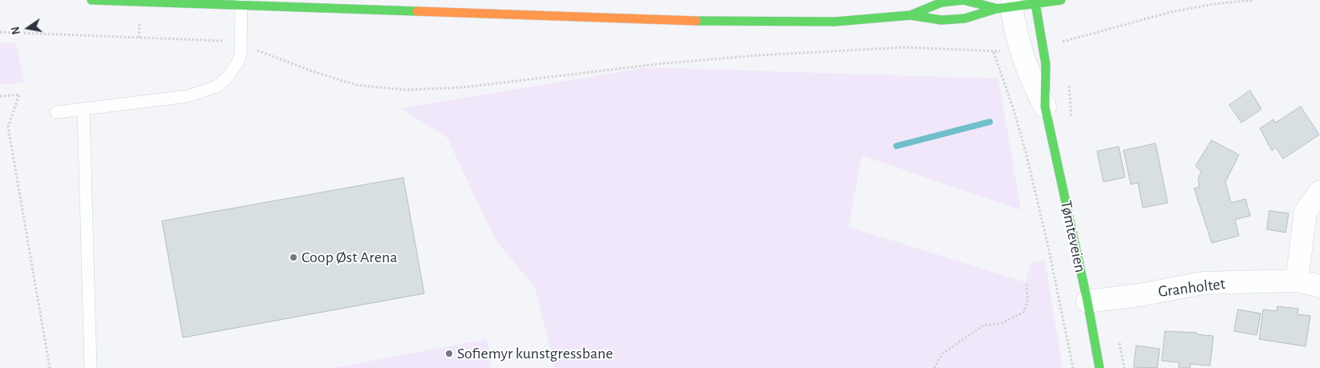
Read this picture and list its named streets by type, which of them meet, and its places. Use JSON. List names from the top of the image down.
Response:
{
  "streets": {
    "main road": ["Tømteveien"],
    "street": ["Granholtet"]
  },
  "crossings": [
    ["Tømteveien", "Granholtet"]
  ],
  "places": ["Coop Øst Arena", "Sofiemyr kunstgressbane"],
  "north": "left"
}
